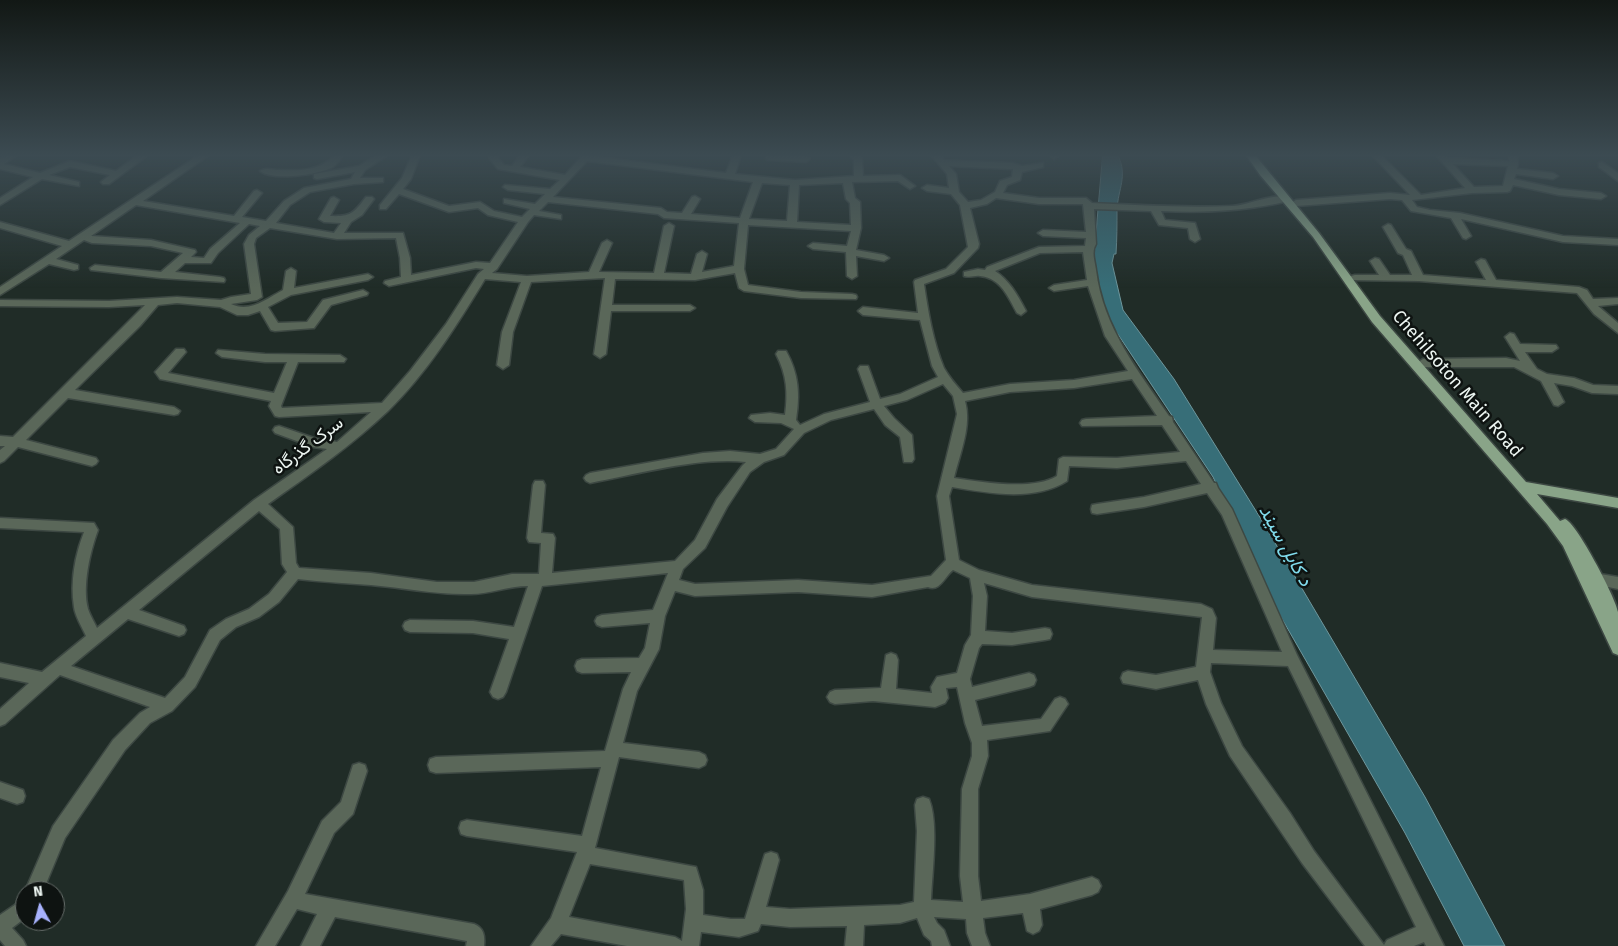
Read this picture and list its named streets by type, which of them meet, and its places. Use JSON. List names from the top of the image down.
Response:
{
  "streets": {
    "main road": ["Chehilsoton Main Road"],
    "street": ["سرک گذرگاه"]
  },
  "water": ["د کابل سيند"],
  "north": "top"
}
